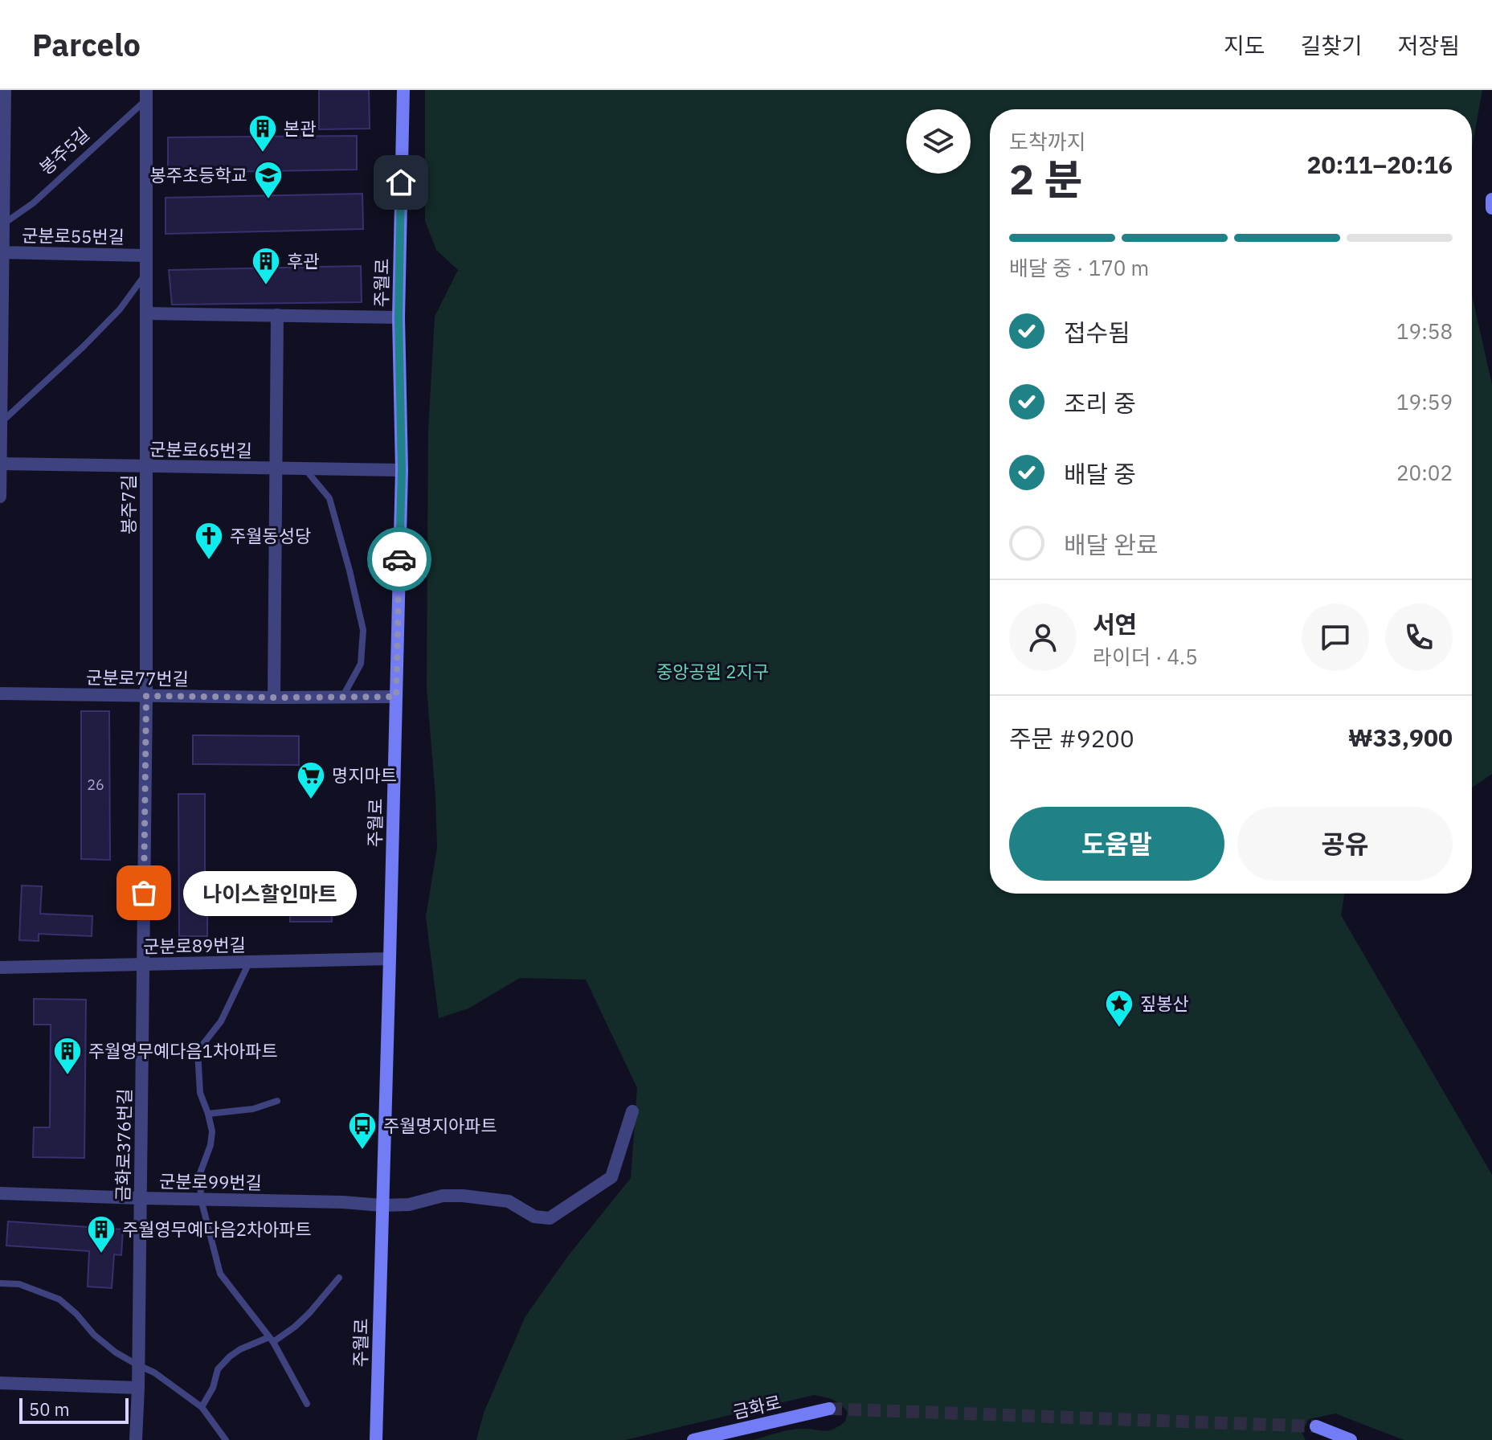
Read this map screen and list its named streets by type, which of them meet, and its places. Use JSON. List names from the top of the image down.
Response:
{
  "streets": {
    "street": [
      "군분로55번길",
      "주월로",
      "군분로65번길",
      "봉주7길",
      "군분로77번길",
      "군분로89번길",
      "금화로376번길",
      "군분로99번길",
      "금화로"
    ],
    "lane": ["봉주5길"]
  },
  "crossings": [
    ["봉주5길", "봉주7길"],
    ["군분로55번길", "봉주7길"],
    ["주월로", "군분로65번길"],
    ["주월로", "군분로77번길"],
    ["주월로", "군분로89번길"],
    ["주월로", "군분로99번길"],
    ["군분로65번길", "봉주7길"],
    ["봉주7길", "군분로77번길"],
    ["봉주7길", "금화로376번길"],
    ["군분로77번길", "금화로376번길"],
    ["군분로89번길", "금화로376번길"],
    ["금화로376번길", "군분로99번길"]
  ],
  "parks": ["중앙공원 2지구"],
  "places": {
    "building": [
      "본관",
      "후관",
      "주월영무예다음1차아파트",
      "주월영무예다음2차아파트"
    ],
    "school or university": ["봉주초등학교"],
    "church": ["주월동성당"],
    "supermarket": ["명지마트"],
    "other": ["나이스할인마트"],
    "place": ["짚봉산"],
    "bus stop": ["주월명지아파트"]
  },
  "house_numbers": ["26"],
  "scale_bar": "50 m",
  "page": {
    "header": "Parcelo",
    "nav": ["지도", "길찾기", "저장됨"],
    "heading": ["2 분", "도착까지", "20:11–20:16"],
    "panel": [
      "서연",
      "라이더 · 4.5",
      "주문 #9200",
      "₩33,900"
    ],
    "bar": "배달 중 · 170 m",
    "list": [
      ["접수됨", "19:58"],
      ["조리 중", "19:59"],
      ["배달 중", "20:02"],
      "배달 완료"
    ],
    "buttons": ["도움말", "공유"],
    "bubble": "나이스할인마트",
    "scale": "50 m"
  }
}
